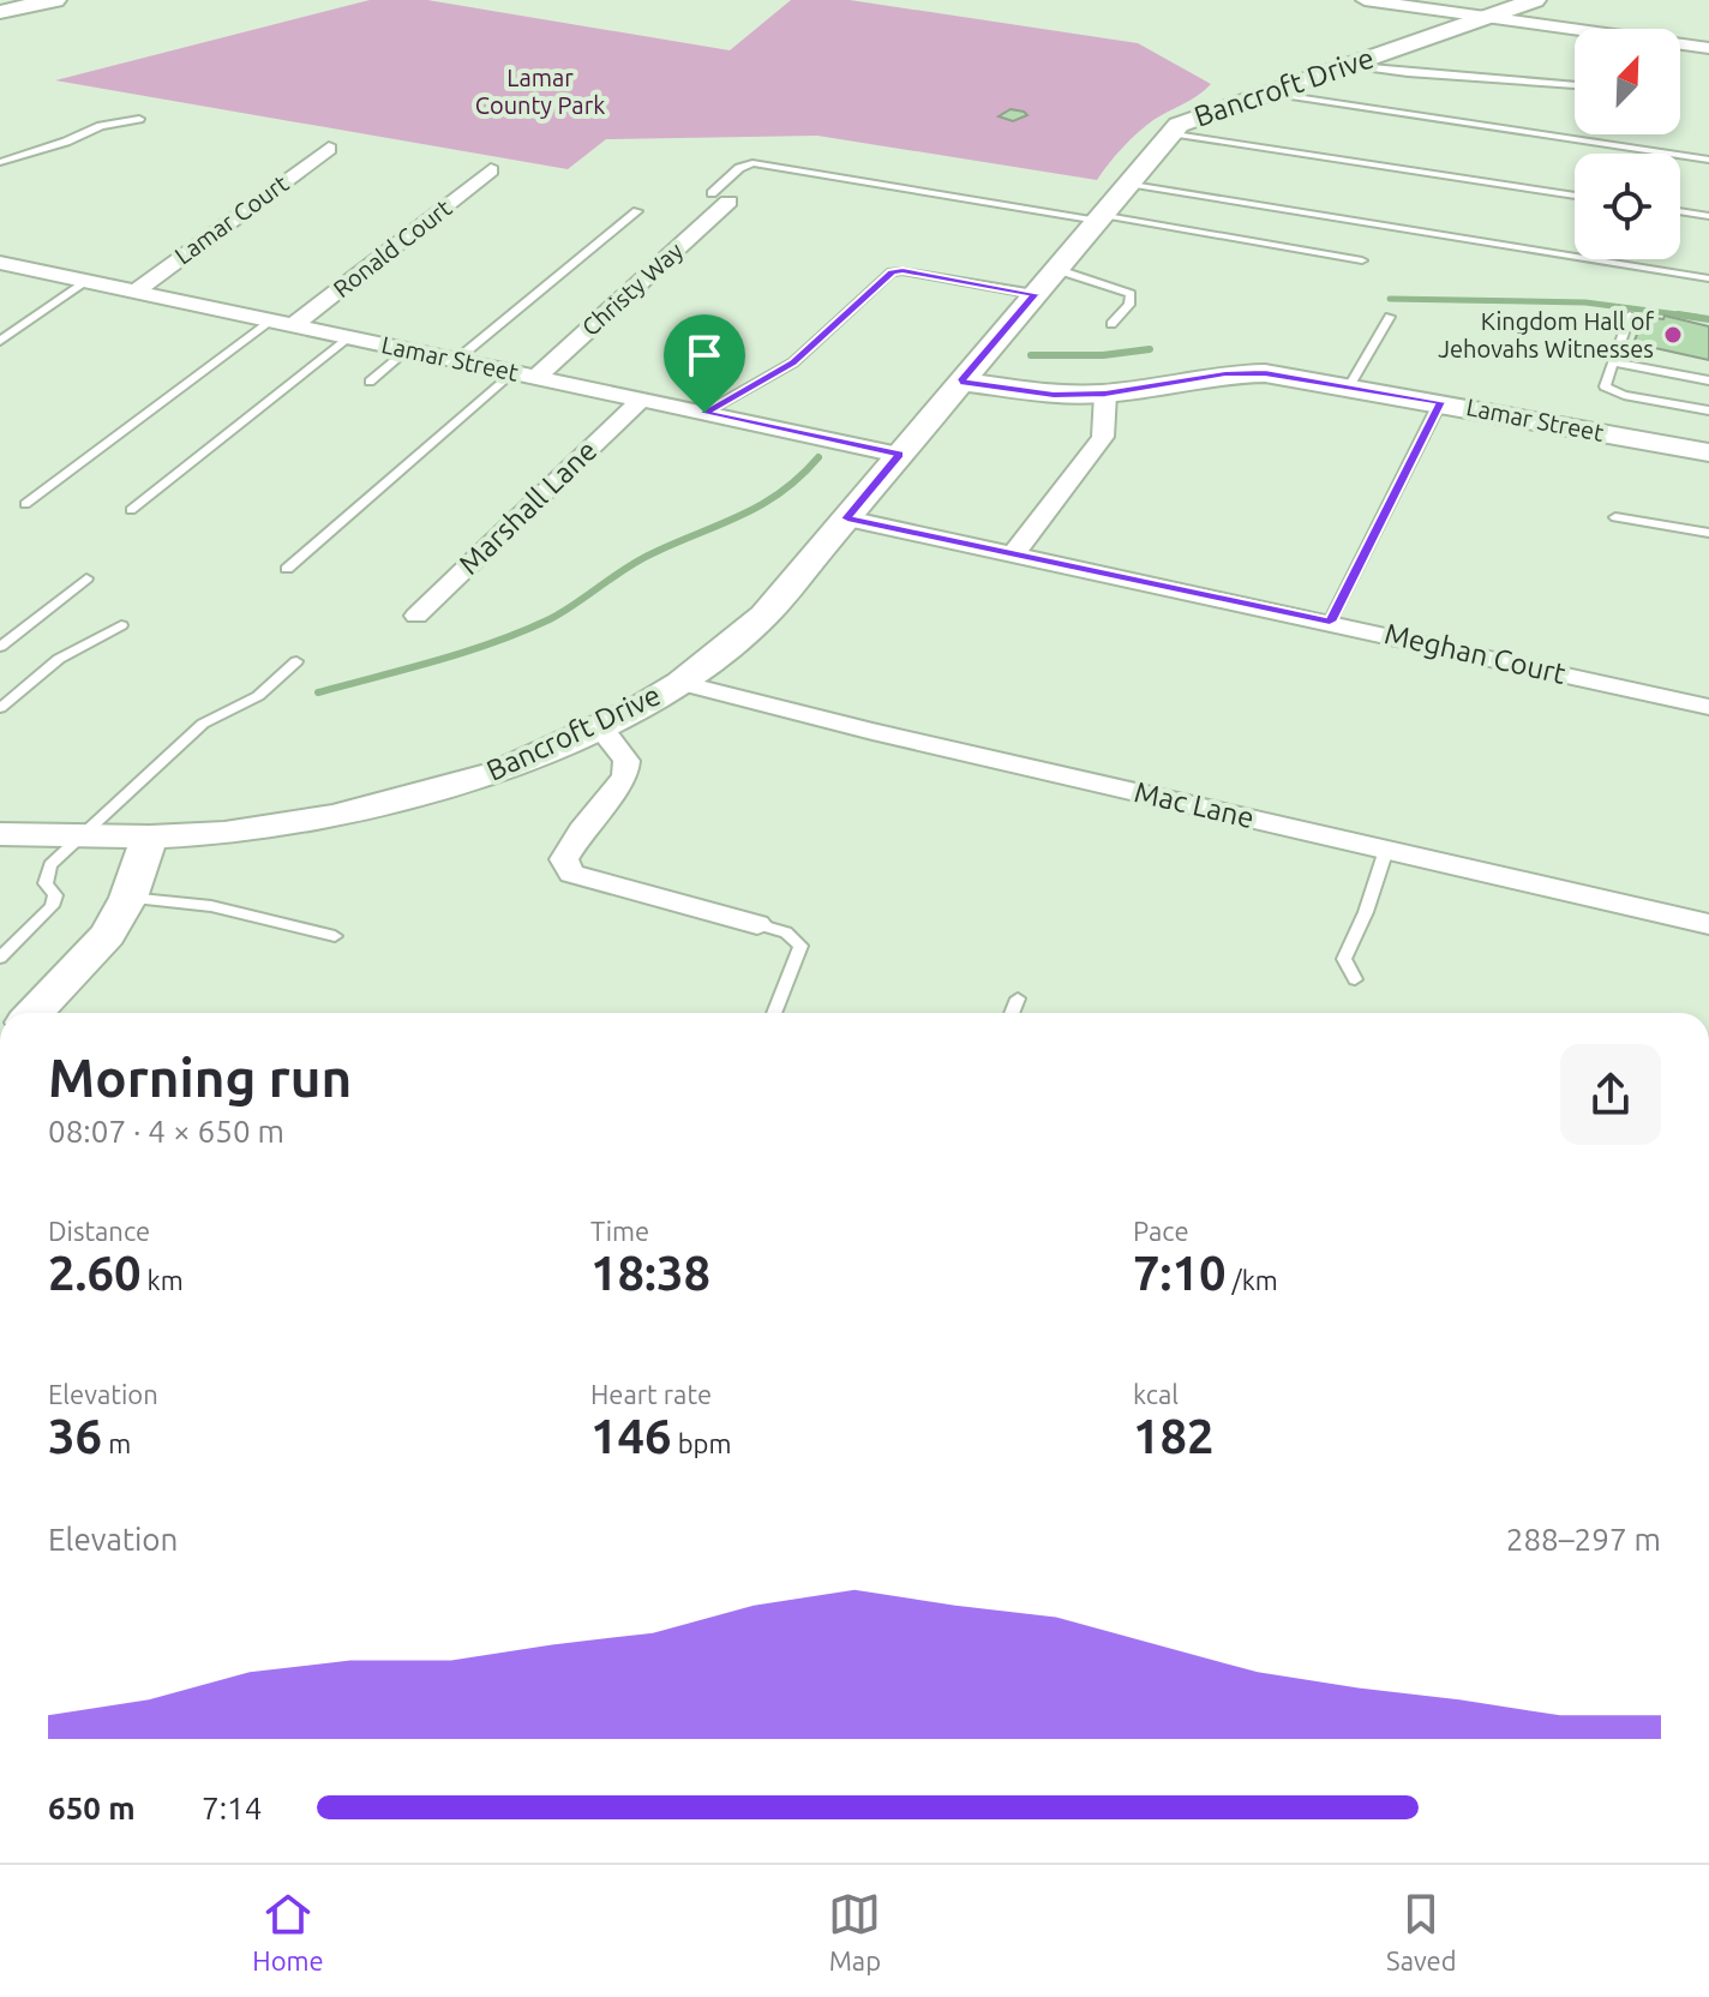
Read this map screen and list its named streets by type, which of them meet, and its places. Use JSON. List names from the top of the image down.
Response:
{
  "streets": {
    "main road": ["Bancroft Drive", "Lamar Street"],
    "street": [
      "Lamar Court",
      "Ronald Court",
      "Christy Way",
      "Marshall Lane",
      "Meghan Court",
      "Mac Lane"
    ]
  },
  "crossings": [
    ["Bancroft Drive", "Lamar Street"],
    ["Bancroft Drive", "Meghan Court"],
    ["Bancroft Drive", "Mac Lane"],
    ["Lamar Court", "Lamar Street"],
    ["Ronald Court", "Lamar Street"],
    ["Christy Way", "Lamar Street"],
    ["Lamar Street", "Marshall Lane"]
  ],
  "parks": ["Lamar County Park"],
  "places": ["Kingdom Hall of Jehovahs Witnesses"],
  "north": "top right",
  "page": {
    "heading": ["Morning run", "08:07 · 4 × 650 m"],
    "stats": [
      ["Distance", "2.60 km"],
      ["Time", "18:38"],
      ["Pace", "7:10 /km"],
      ["Elevation", "36 m"],
      ["Heart rate", "146 bpm"],
      ["kcal", "182"]
    ],
    "chart": ["Elevation", "288–297 m"],
    "list": [
      {
        "name": "650 m",
        "note": "7:14"
      }
    ],
    "tabs": ["Home", "Map", "Saved"]
  }
}
